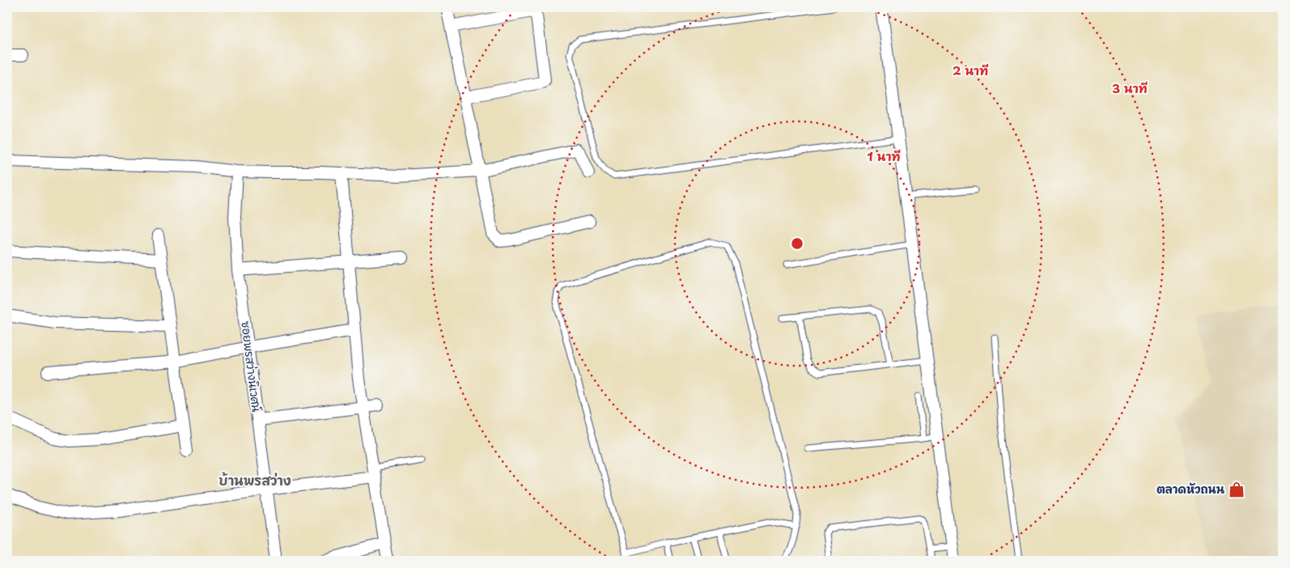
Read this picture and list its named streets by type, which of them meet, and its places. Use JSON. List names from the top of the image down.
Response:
{
  "streets": {
    "street": ["ซอยพรสว่างนิเวศน์"]
  },
  "districts": ["บ้านพรสว่าง"],
  "places": {
    "shop": ["ตลาดหัวถนน"]
  },
  "rings": ["2 นาที", "3 นาที", "1 นาที"]
}
